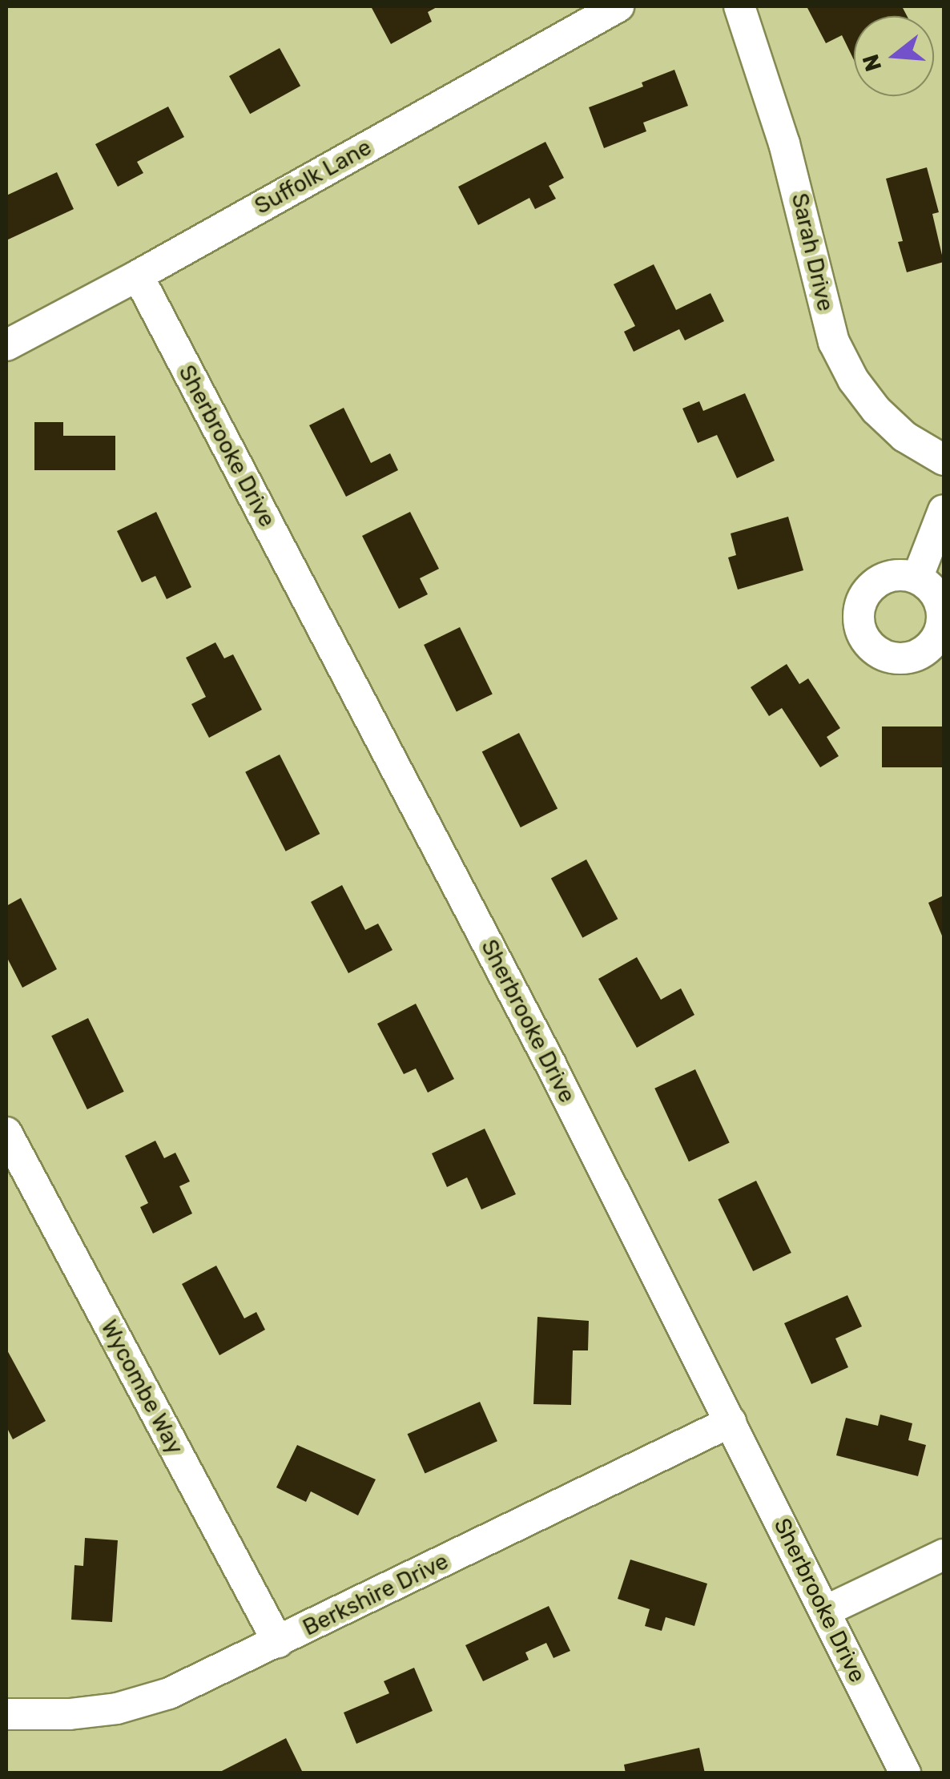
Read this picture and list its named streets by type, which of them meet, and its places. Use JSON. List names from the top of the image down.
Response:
{
  "streets": {
    "street": [
      "Suffolk Lane",
      "Sarah Drive",
      "Sherbrooke Drive",
      "Wycombe Way",
      "Berkshire Drive"
    ]
  },
  "crossings": [
    ["Suffolk Lane", "Sherbrooke Drive"],
    ["Sherbrooke Drive", "Berkshire Drive"],
    ["Wycombe Way", "Berkshire Drive"]
  ],
  "north": "left"
}
